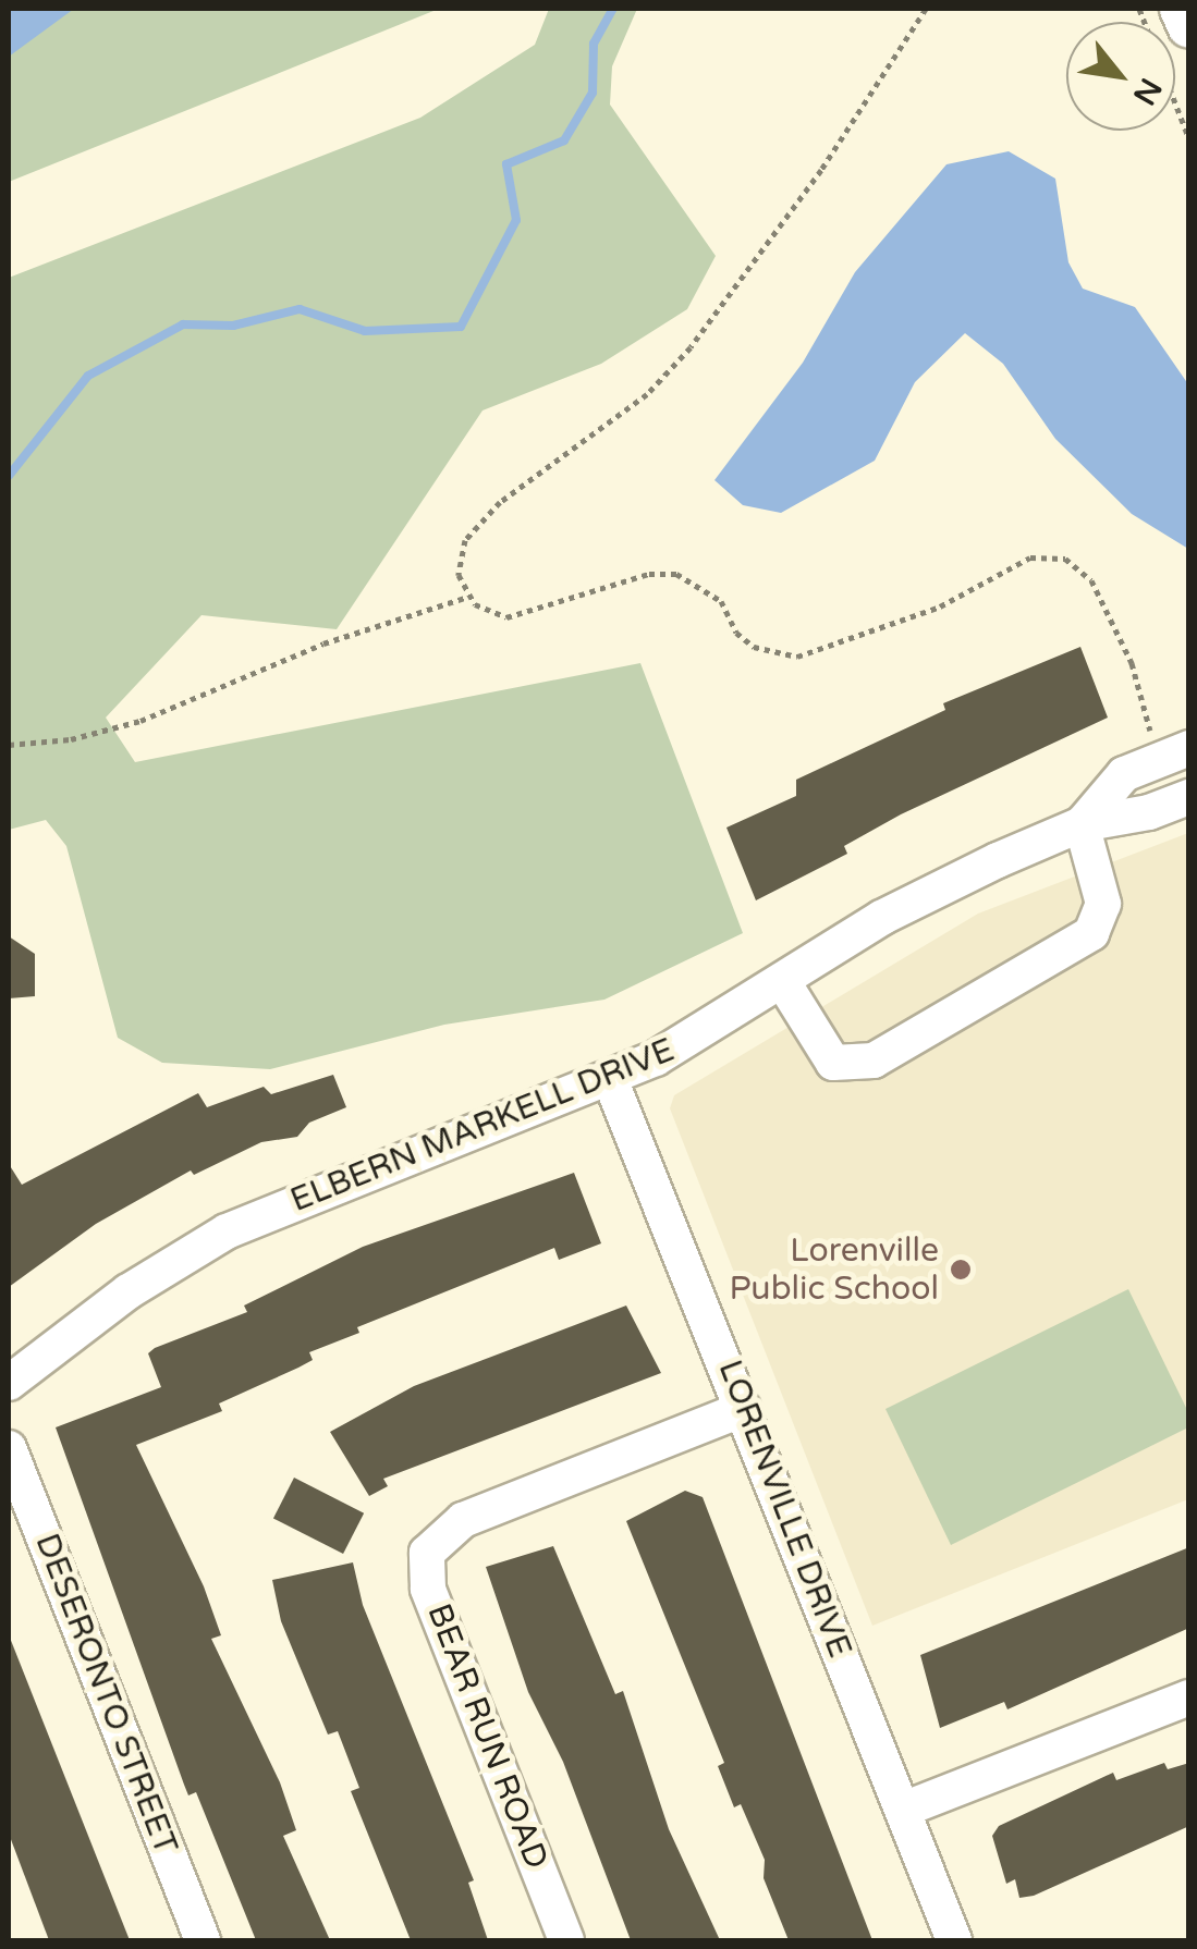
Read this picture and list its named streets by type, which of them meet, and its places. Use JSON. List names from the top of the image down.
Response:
{
  "streets": {
    "street": [
      "ELBERN MARKELL DRIVE",
      "LORENVILLE DRIVE",
      "DESERONTO STREET",
      "BEAR RUN ROAD"
    ]
  },
  "crossings": [
    ["ELBERN MARKELL DRIVE", "LORENVILLE DRIVE"],
    ["LORENVILLE DRIVE", "BEAR RUN ROAD"]
  ],
  "places": ["Lorenville Public School"],
  "north": "bottom right"
}
